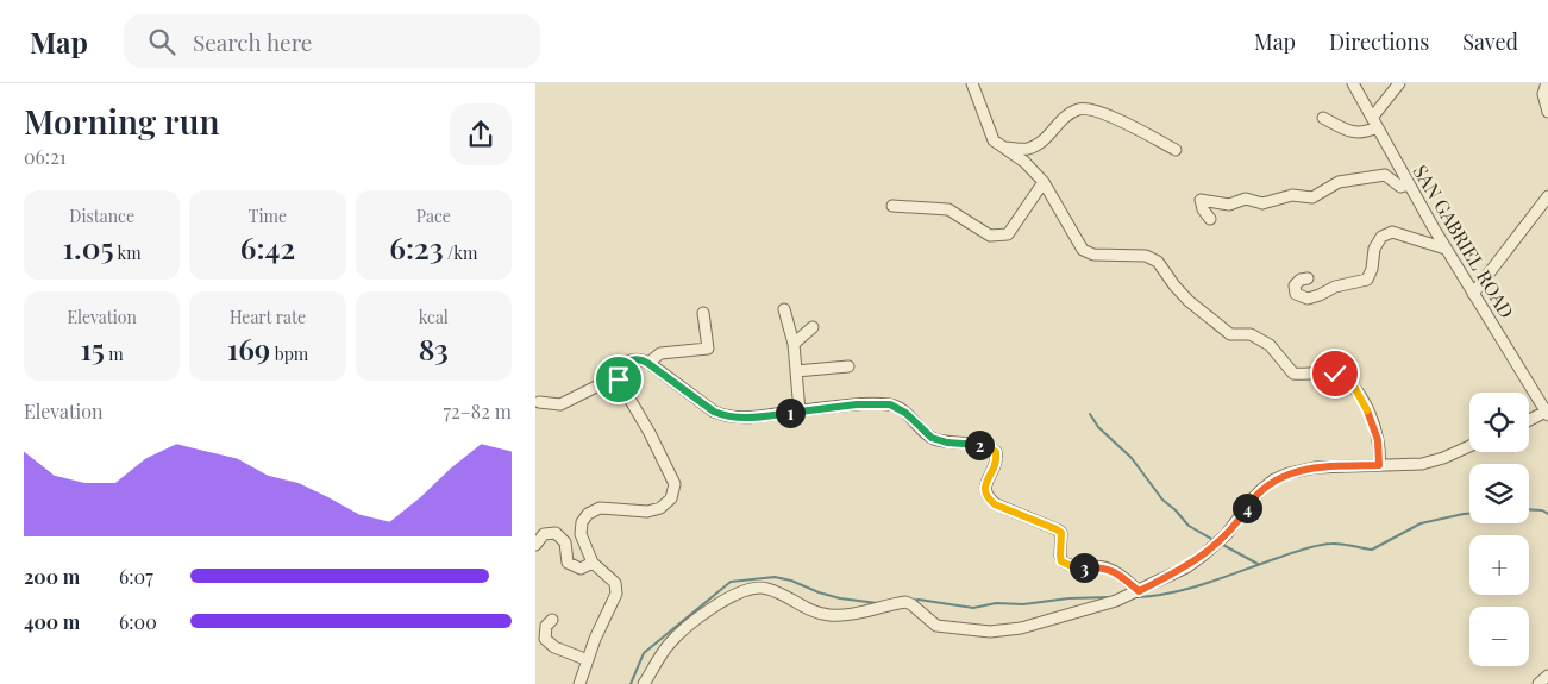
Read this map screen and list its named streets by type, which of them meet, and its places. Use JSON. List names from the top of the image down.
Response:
{
  "streets": {
    "street": ["SAN GABRIEL ROAD"]
  },
  "page": {
    "header": "Map",
    "search": "Search here",
    "nav": ["Map", "Directions", "Saved"],
    "heading": ["Morning run", "06:21"],
    "stats": [
      ["Distance", "1.05 km"],
      ["Time", "6:42"],
      ["Pace", "6:23 /km"],
      ["Elevation", "15 m"],
      ["Heart rate", "169 bpm"],
      ["kcal", "83"]
    ],
    "chart": ["Elevation", "72–82 m"],
    "map_buttons": ["+", "−"],
    "pins": [
      "1",
      "2",
      "4",
      "3"
    ],
    "list": [
      {
        "name": "200 m",
        "note": "6:07"
      },
      {
        "name": "400 m",
        "note": "6:00"
      }
    ]
  }
}
